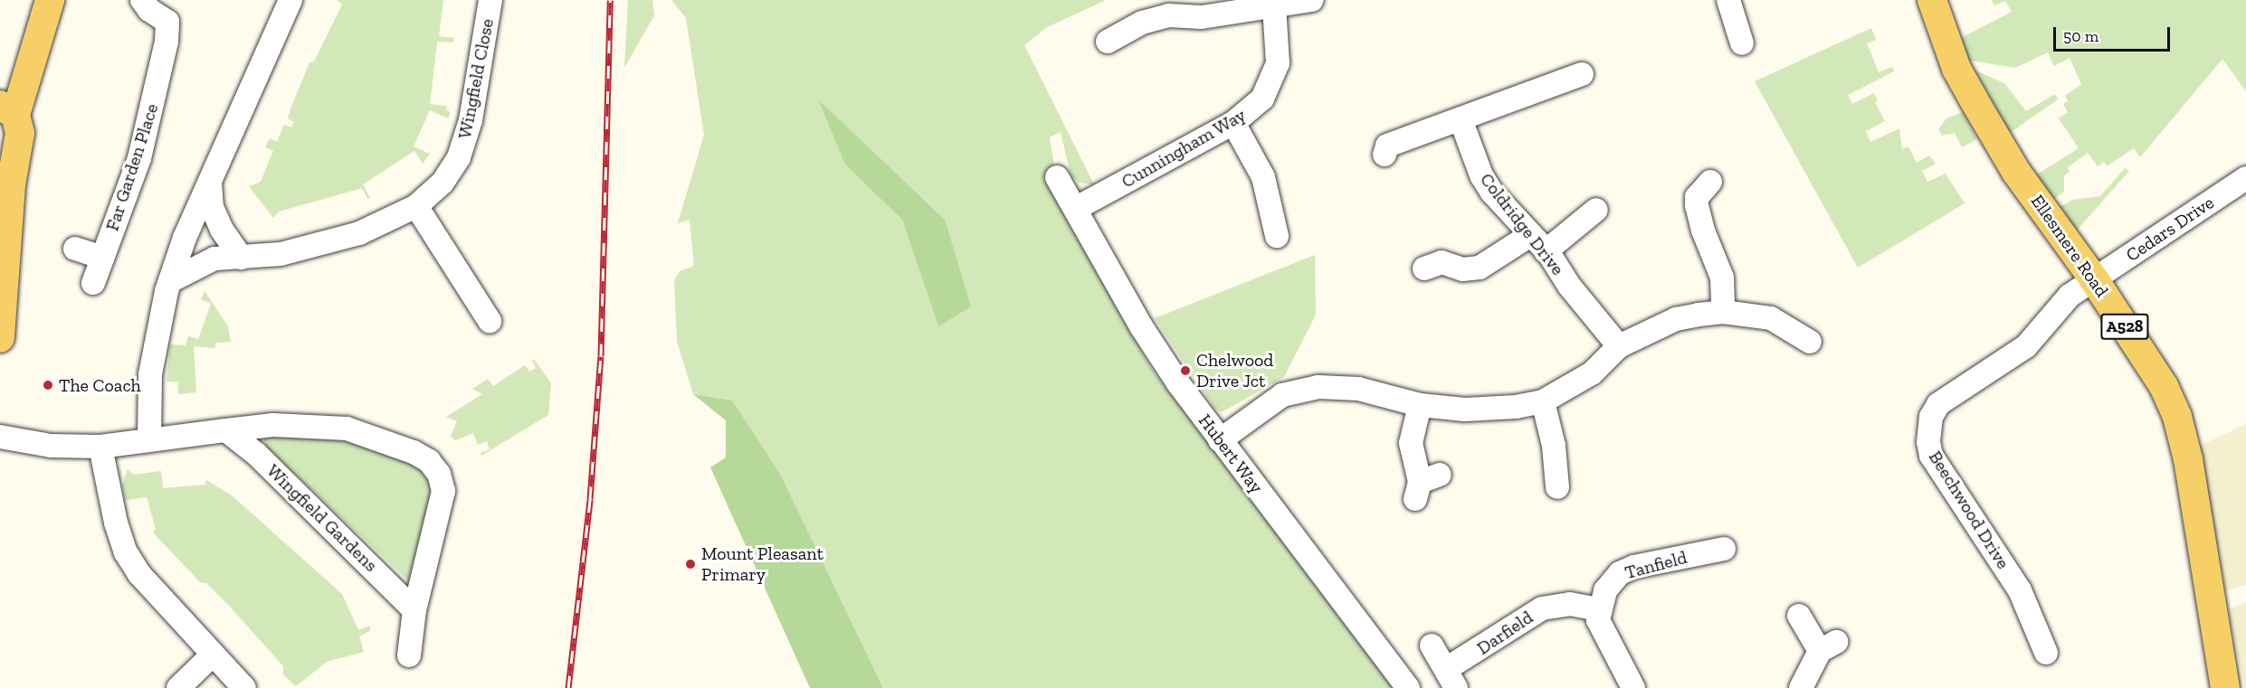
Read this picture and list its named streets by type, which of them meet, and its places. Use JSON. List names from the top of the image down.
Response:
{
  "streets": {
    "main road": ["Ellesmere Road", "A528"],
    "street": [
      "Wingfield Close",
      "Cunningham Way",
      "Far Garden Place",
      "Coldridge Drive",
      "Cedars Drive",
      "Hubert Way",
      "Beechwood Drive",
      "Wingfield Gardens",
      "Tanfield",
      "Darfield"
    ]
  },
  "crossings": [
    ["Cunningham Way", "Hubert Way"],
    ["Cedars Drive", "Ellesmere Road"],
    ["Cedars Drive", "Beechwood Drive"],
    ["Ellesmere Road", "Beechwood Drive"],
    ["Tanfield", "Darfield"]
  ],
  "places": ["Chelwood Drive Jct", "The Coach", "Mount Pleasant Primary"],
  "scale_bar": "50 m"
}
